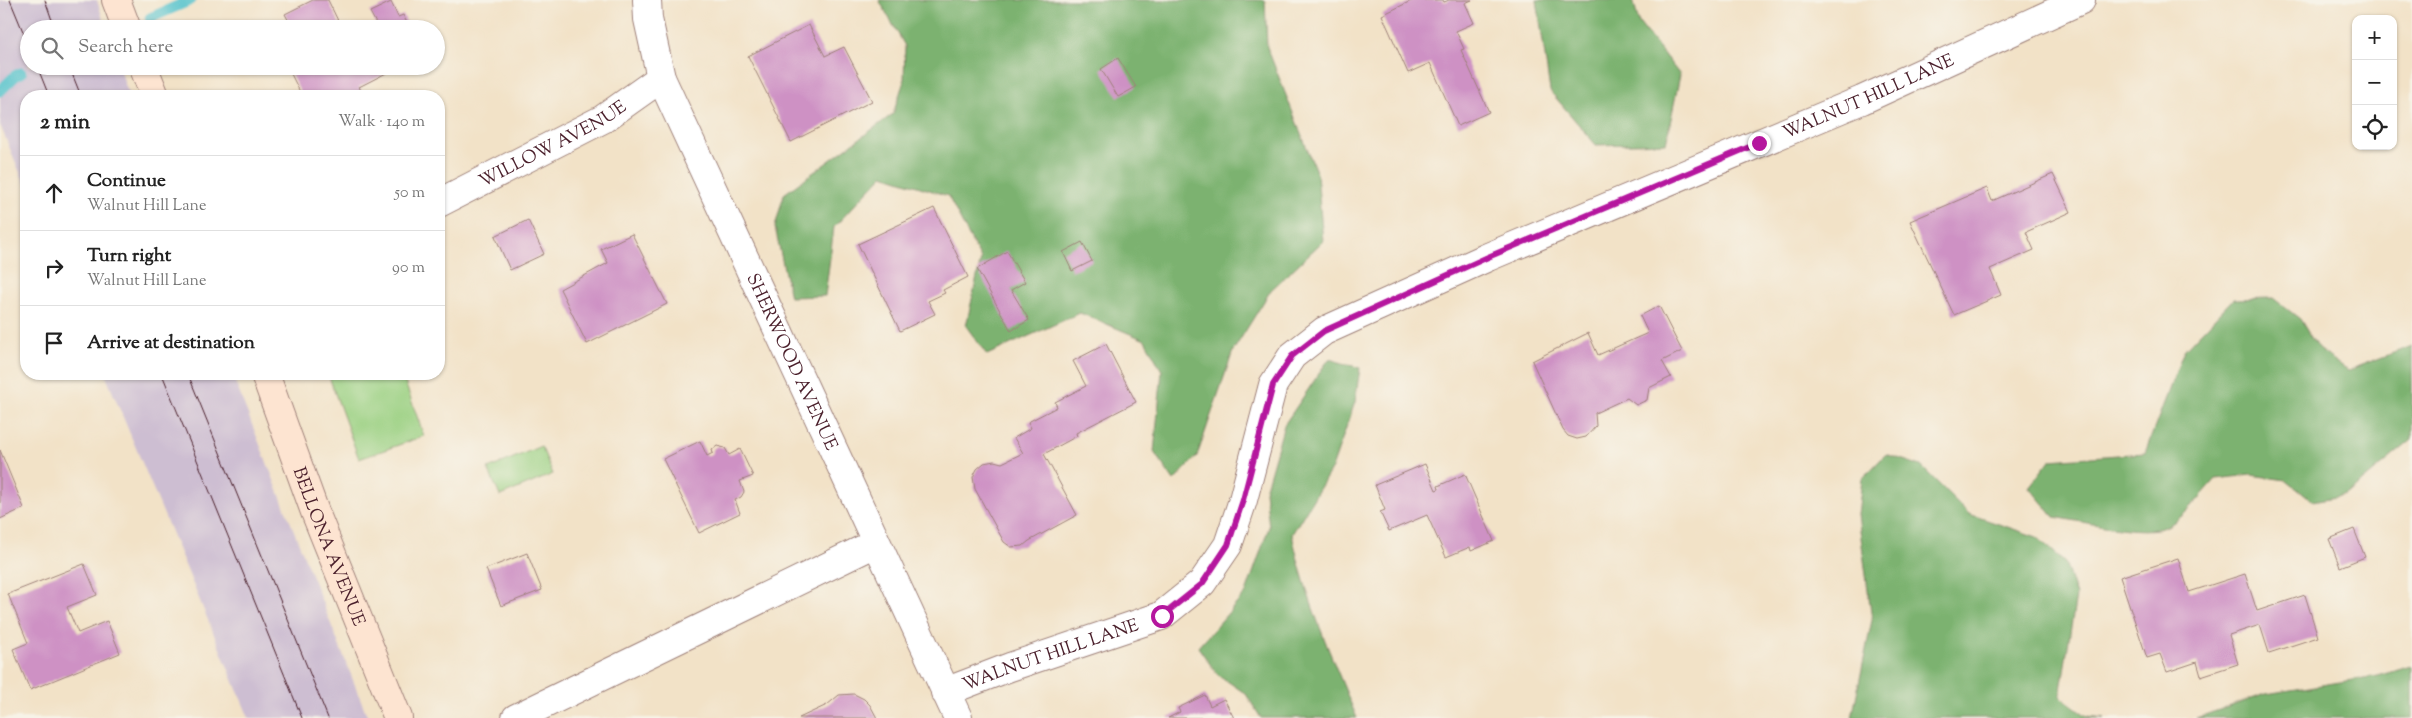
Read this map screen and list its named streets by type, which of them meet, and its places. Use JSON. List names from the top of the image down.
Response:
{
  "streets": {
    "street": [
      "WALNUT HILL LANE",
      "WILLOW AVENUE",
      "SHERWOOD AVENUE",
      "BELLONA AVENUE"
    ]
  },
  "crossings": [
    ["WALNUT HILL LANE", "SHERWOOD AVENUE"],
    ["WILLOW AVENUE", "SHERWOOD AVENUE"]
  ],
  "page": {
    "map_buttons": ["+", "−"],
    "search": "Search here",
    "heading": ["2 min", "Walk · 140 m"],
    "list": [
      ["Continue", "Walnut Hill Lane", "50 m"],
      ["Turn right", "Walnut Hill Lane", "90 m"],
      "Arrive at destination"
    ]
  }
}
